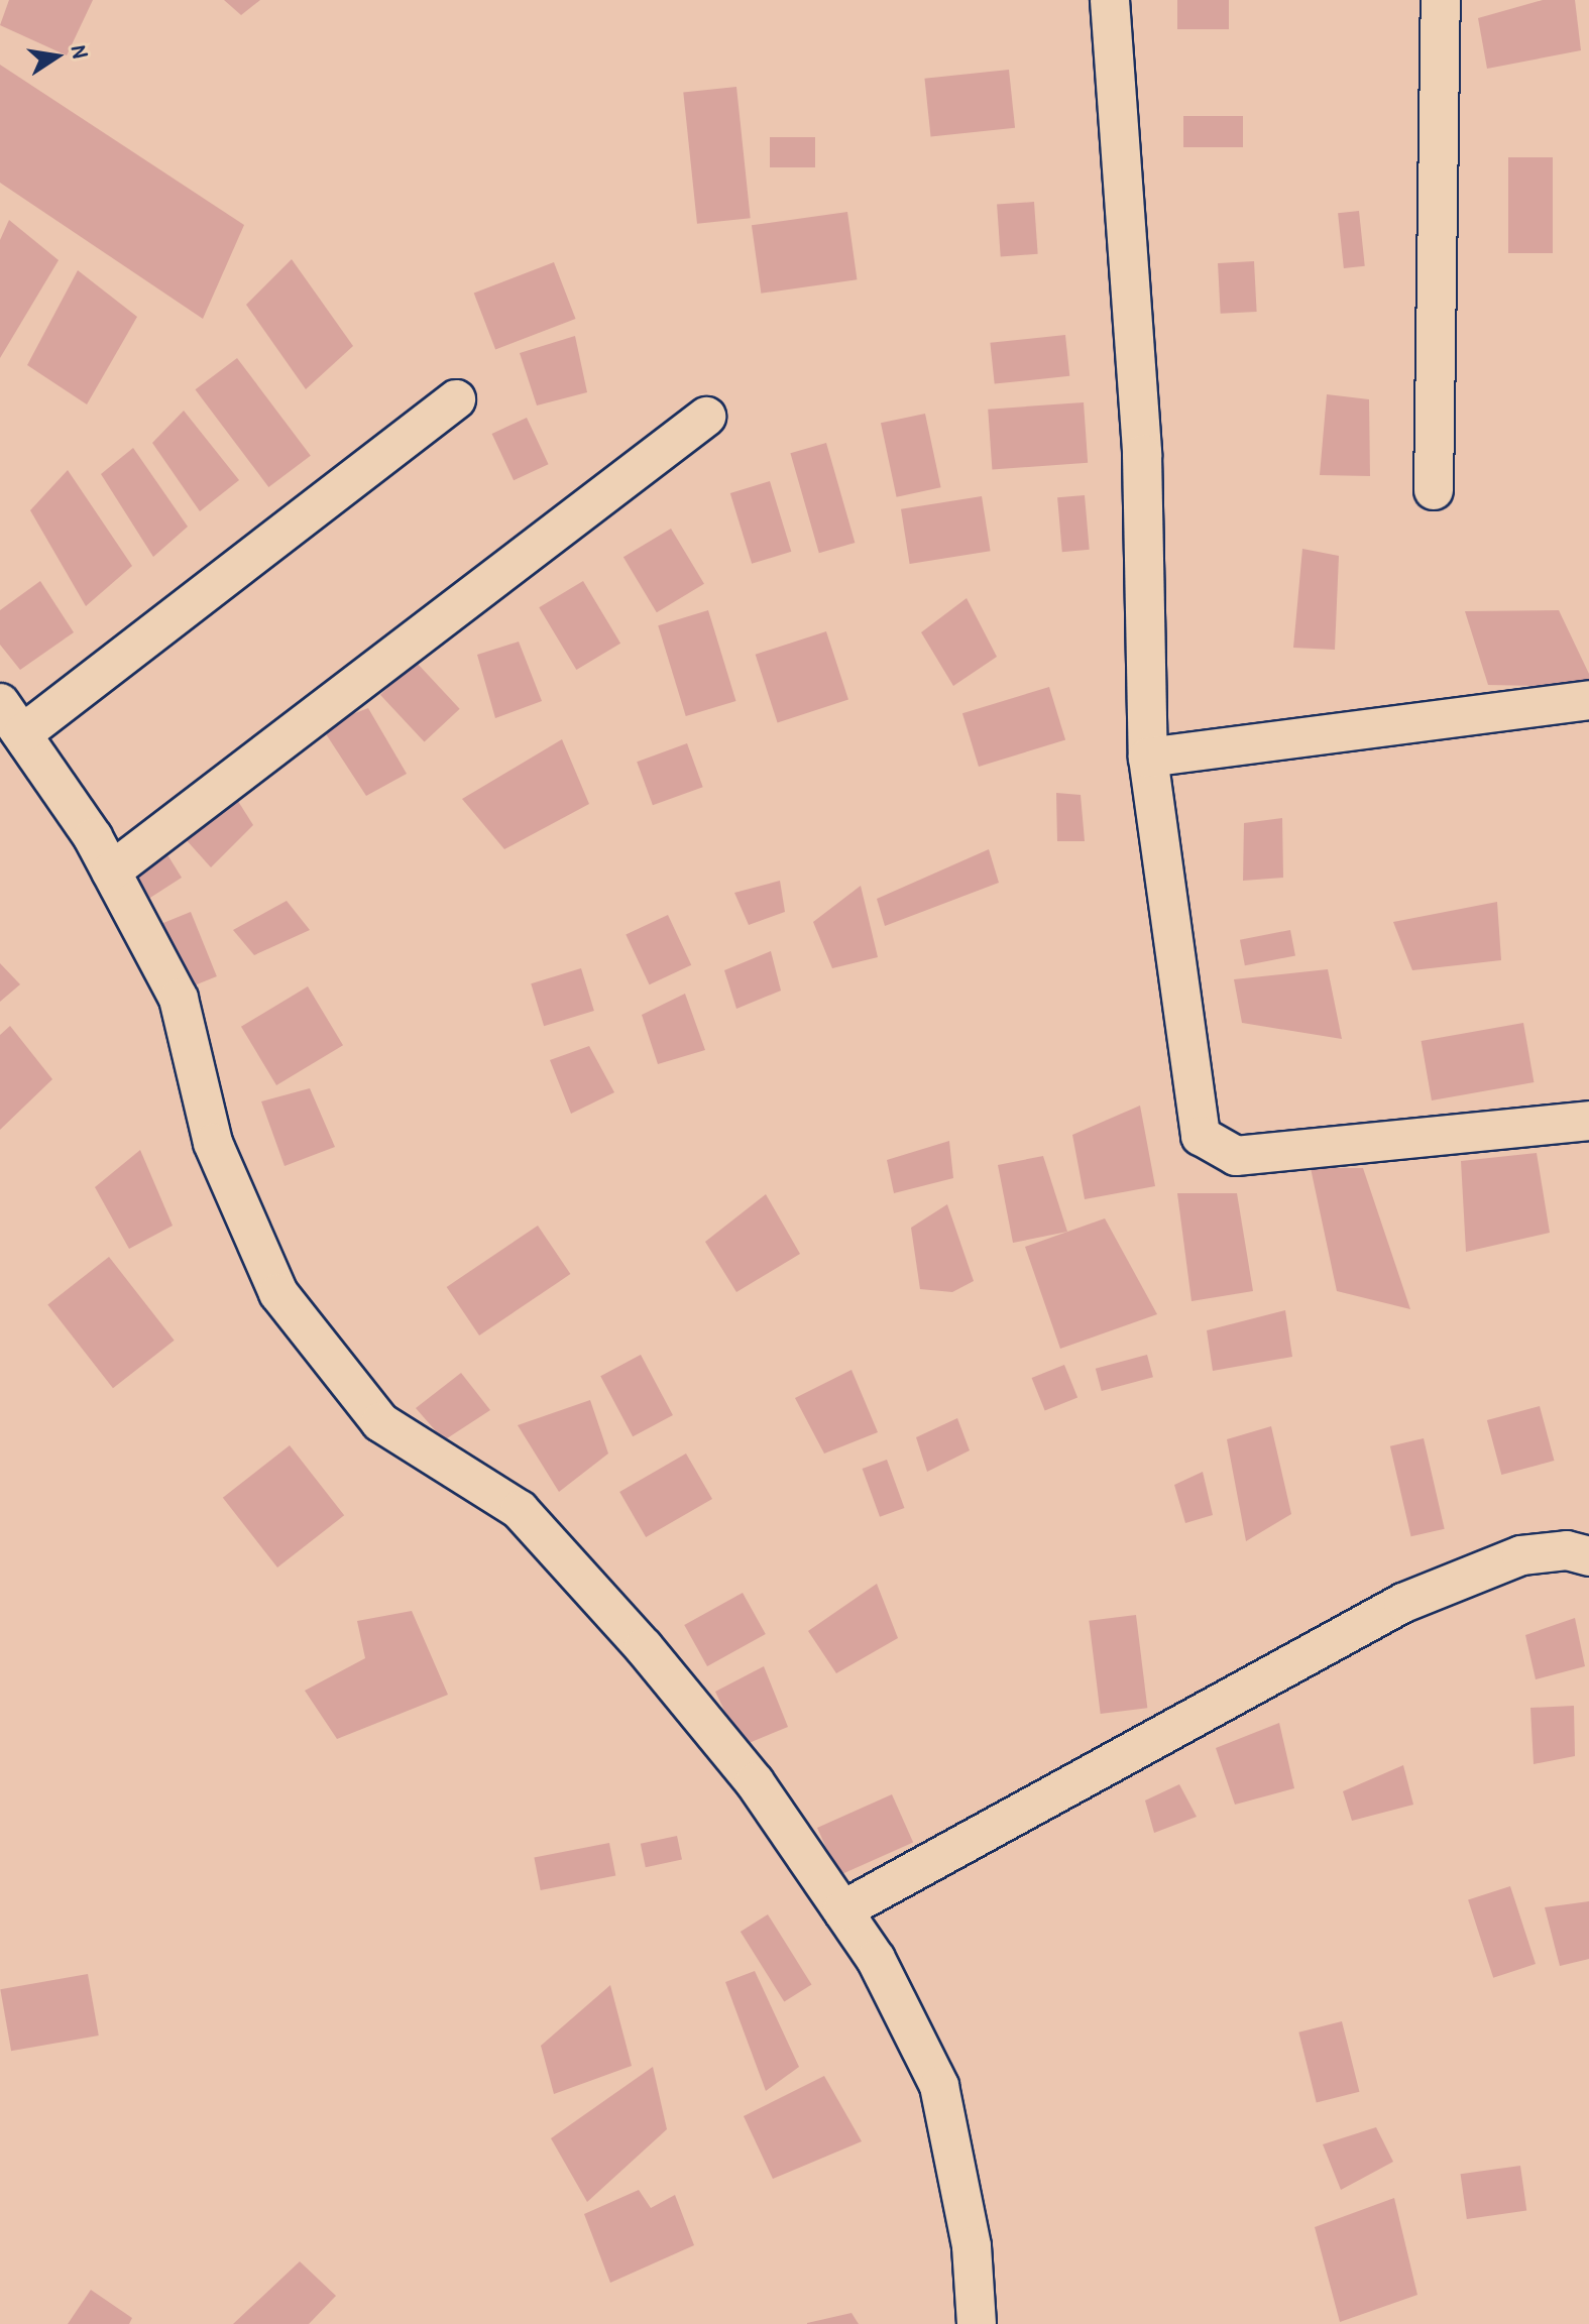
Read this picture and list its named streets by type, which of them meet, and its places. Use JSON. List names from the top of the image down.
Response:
{
  "north": "right"
}
